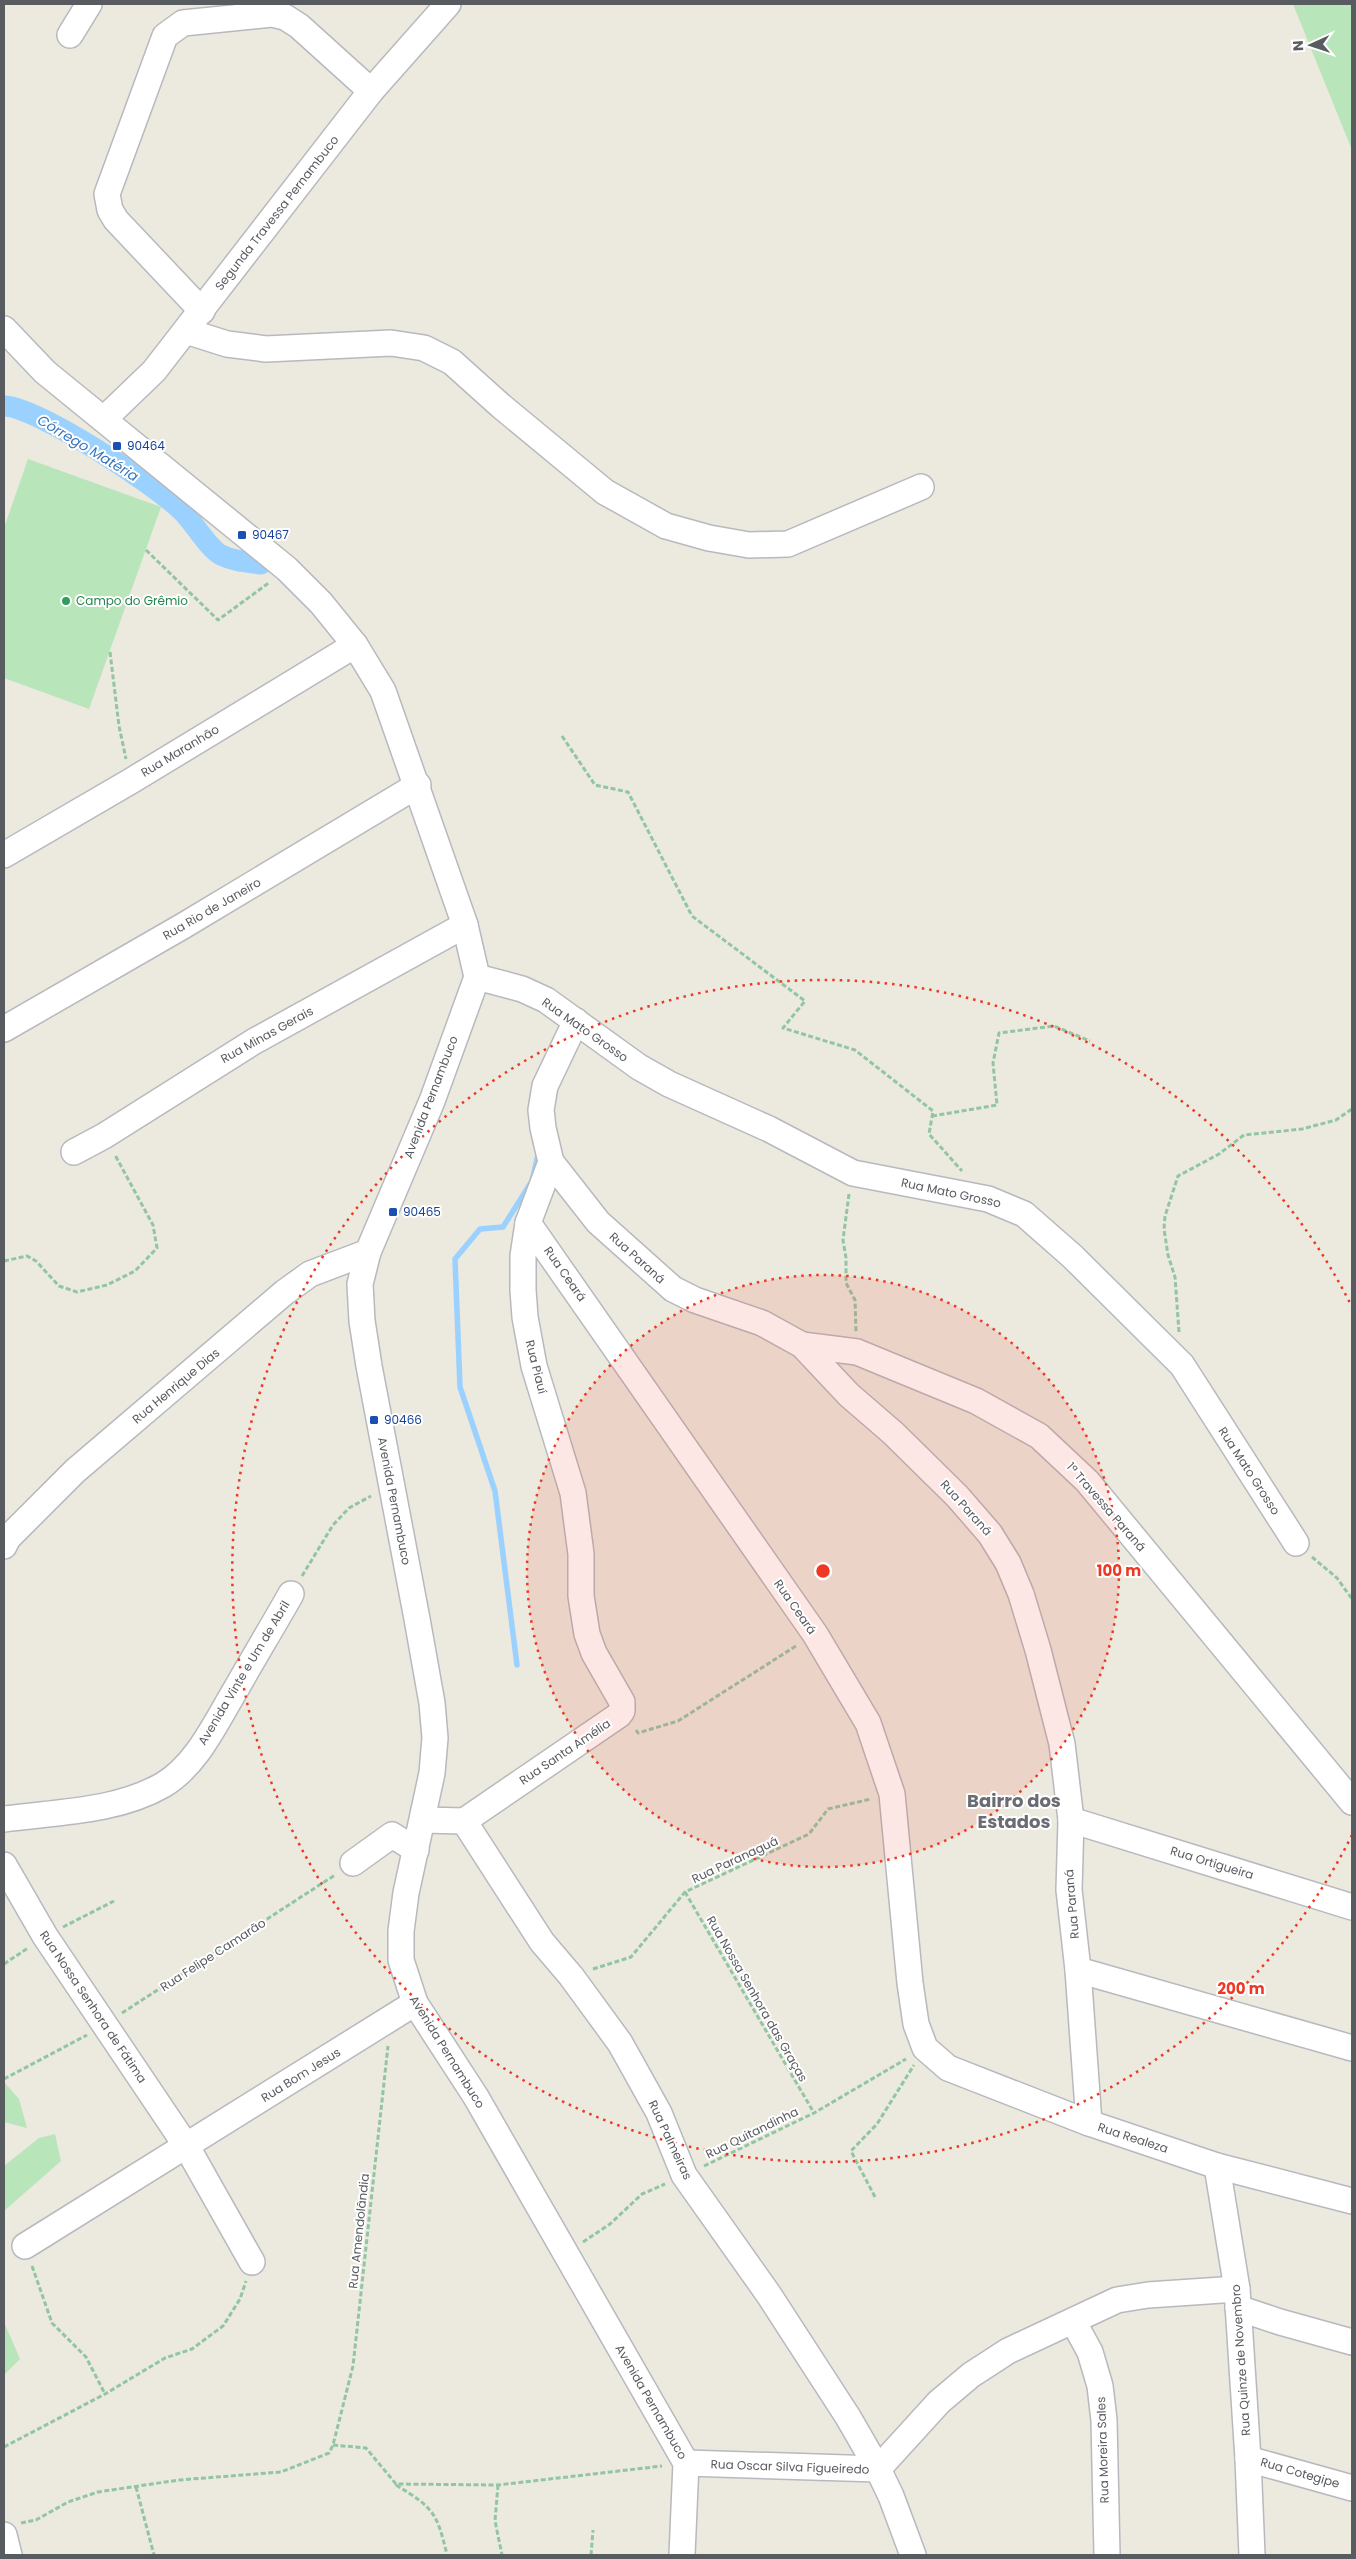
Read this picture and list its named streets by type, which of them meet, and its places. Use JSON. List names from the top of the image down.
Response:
{
  "streets": {
    "street": [
      "Segunda Travessa Pernambuco",
      "Rua Maranhão",
      "Rua Rio de Janeiro",
      "Rua Mato Grosso",
      "Rua Minas Gerais",
      "Avenida Pernambuco",
      "Rua Paraná",
      "Rua Ceará",
      "Rua Piauí",
      "Rua Henrique Dias",
      "1ª Travessa Paraná",
      "Avenida Vinte e Um de Abril",
      "Rua Santa Amélia",
      "Rua Ortigueira",
      "Rua Nossa Senhora de Fátima",
      "Rua Bom Jesus",
      "Rua Realeza",
      "Rua Palmeiras",
      "Rua Quinze de Novembro",
      "Rua Moreira Sales",
      "Rua Oscar Silva Figueiredo",
      "Rua Cotegipe"
    ],
    "path": [
      "Rua Paranaguá",
      "Rua Felipe Camarão",
      "Rua Nossa Senhora das Graças",
      "Rua Quitandinha",
      "Rua Amendolândia"
    ]
  },
  "crossings": [
    ["Rua Mato Grosso", "Avenida Pernambuco"],
    ["Avenida Pernambuco", "Rua Henrique Dias"],
    ["Avenida Pernambuco", "Avenida Vinte e Um de Abril"],
    ["Avenida Pernambuco", "Rua Bom Jesus"],
    ["Avenida Pernambuco", "Rua Quitandinha"],
    ["Avenida Pernambuco", "Rua Oscar Silva Figueiredo"],
    ["Rua Paraná", "Rua Piauí"],
    ["Rua Paraná", "1ª Travessa Paraná"],
    ["Rua Paraná", "Rua Ortigueira"],
    ["Rua Paraná", "Rua Realeza"],
    ["Rua Ceará", "Rua Piauí"],
    ["Rua Ceará", "Rua Santa Amélia"],
    ["Rua Ceará", "Rua Paranaguá"],
    ["Rua Ceará", "Rua Quitandinha"],
    ["Rua Ceará", "Rua Realeza"],
    ["Rua Piauí", "Rua Santa Amélia"],
    ["Rua Santa Amélia", "Rua Palmeiras"],
    ["Rua Paranaguá", "Rua Nossa Senhora das Graças"],
    ["Rua Paranaguá", "Rua Palmeiras"],
    ["Rua Felipe Camarão", "Rua Nossa Senhora de Fátima"],
    ["Rua Nossa Senhora das Graças", "Rua Quitandinha"],
    ["Rua Nossa Senhora de Fátima", "Rua Bom Jesus"],
    ["Rua Bom Jesus", "Rua Amendolândia"],
    ["Rua Quitandinha", "Rua Realeza"],
    ["Rua Quitandinha", "Rua Palmeiras"],
    ["Rua Realeza", "Rua Quinze de Novembro"],
    ["Rua Palmeiras", "Rua Oscar Silva Figueiredo"],
    ["Rua Quinze de Novembro", "Rua Oscar Silva Figueiredo"],
    ["Rua Quinze de Novembro", "Rua Cotegipe"],
    ["Rua Moreira Sales", "Rua Oscar Silva Figueiredo"]
  ],
  "districts": ["Bairro dos Estados"],
  "water": ["Córrego Matéria"],
  "places": {
    "transit": [
      "90464",
      "90467",
      "90465",
      "90466"
    ],
    "other": ["Campo do Grêmio"]
  },
  "north": "left",
  "rings": ["100 m", "200 m"]
}
